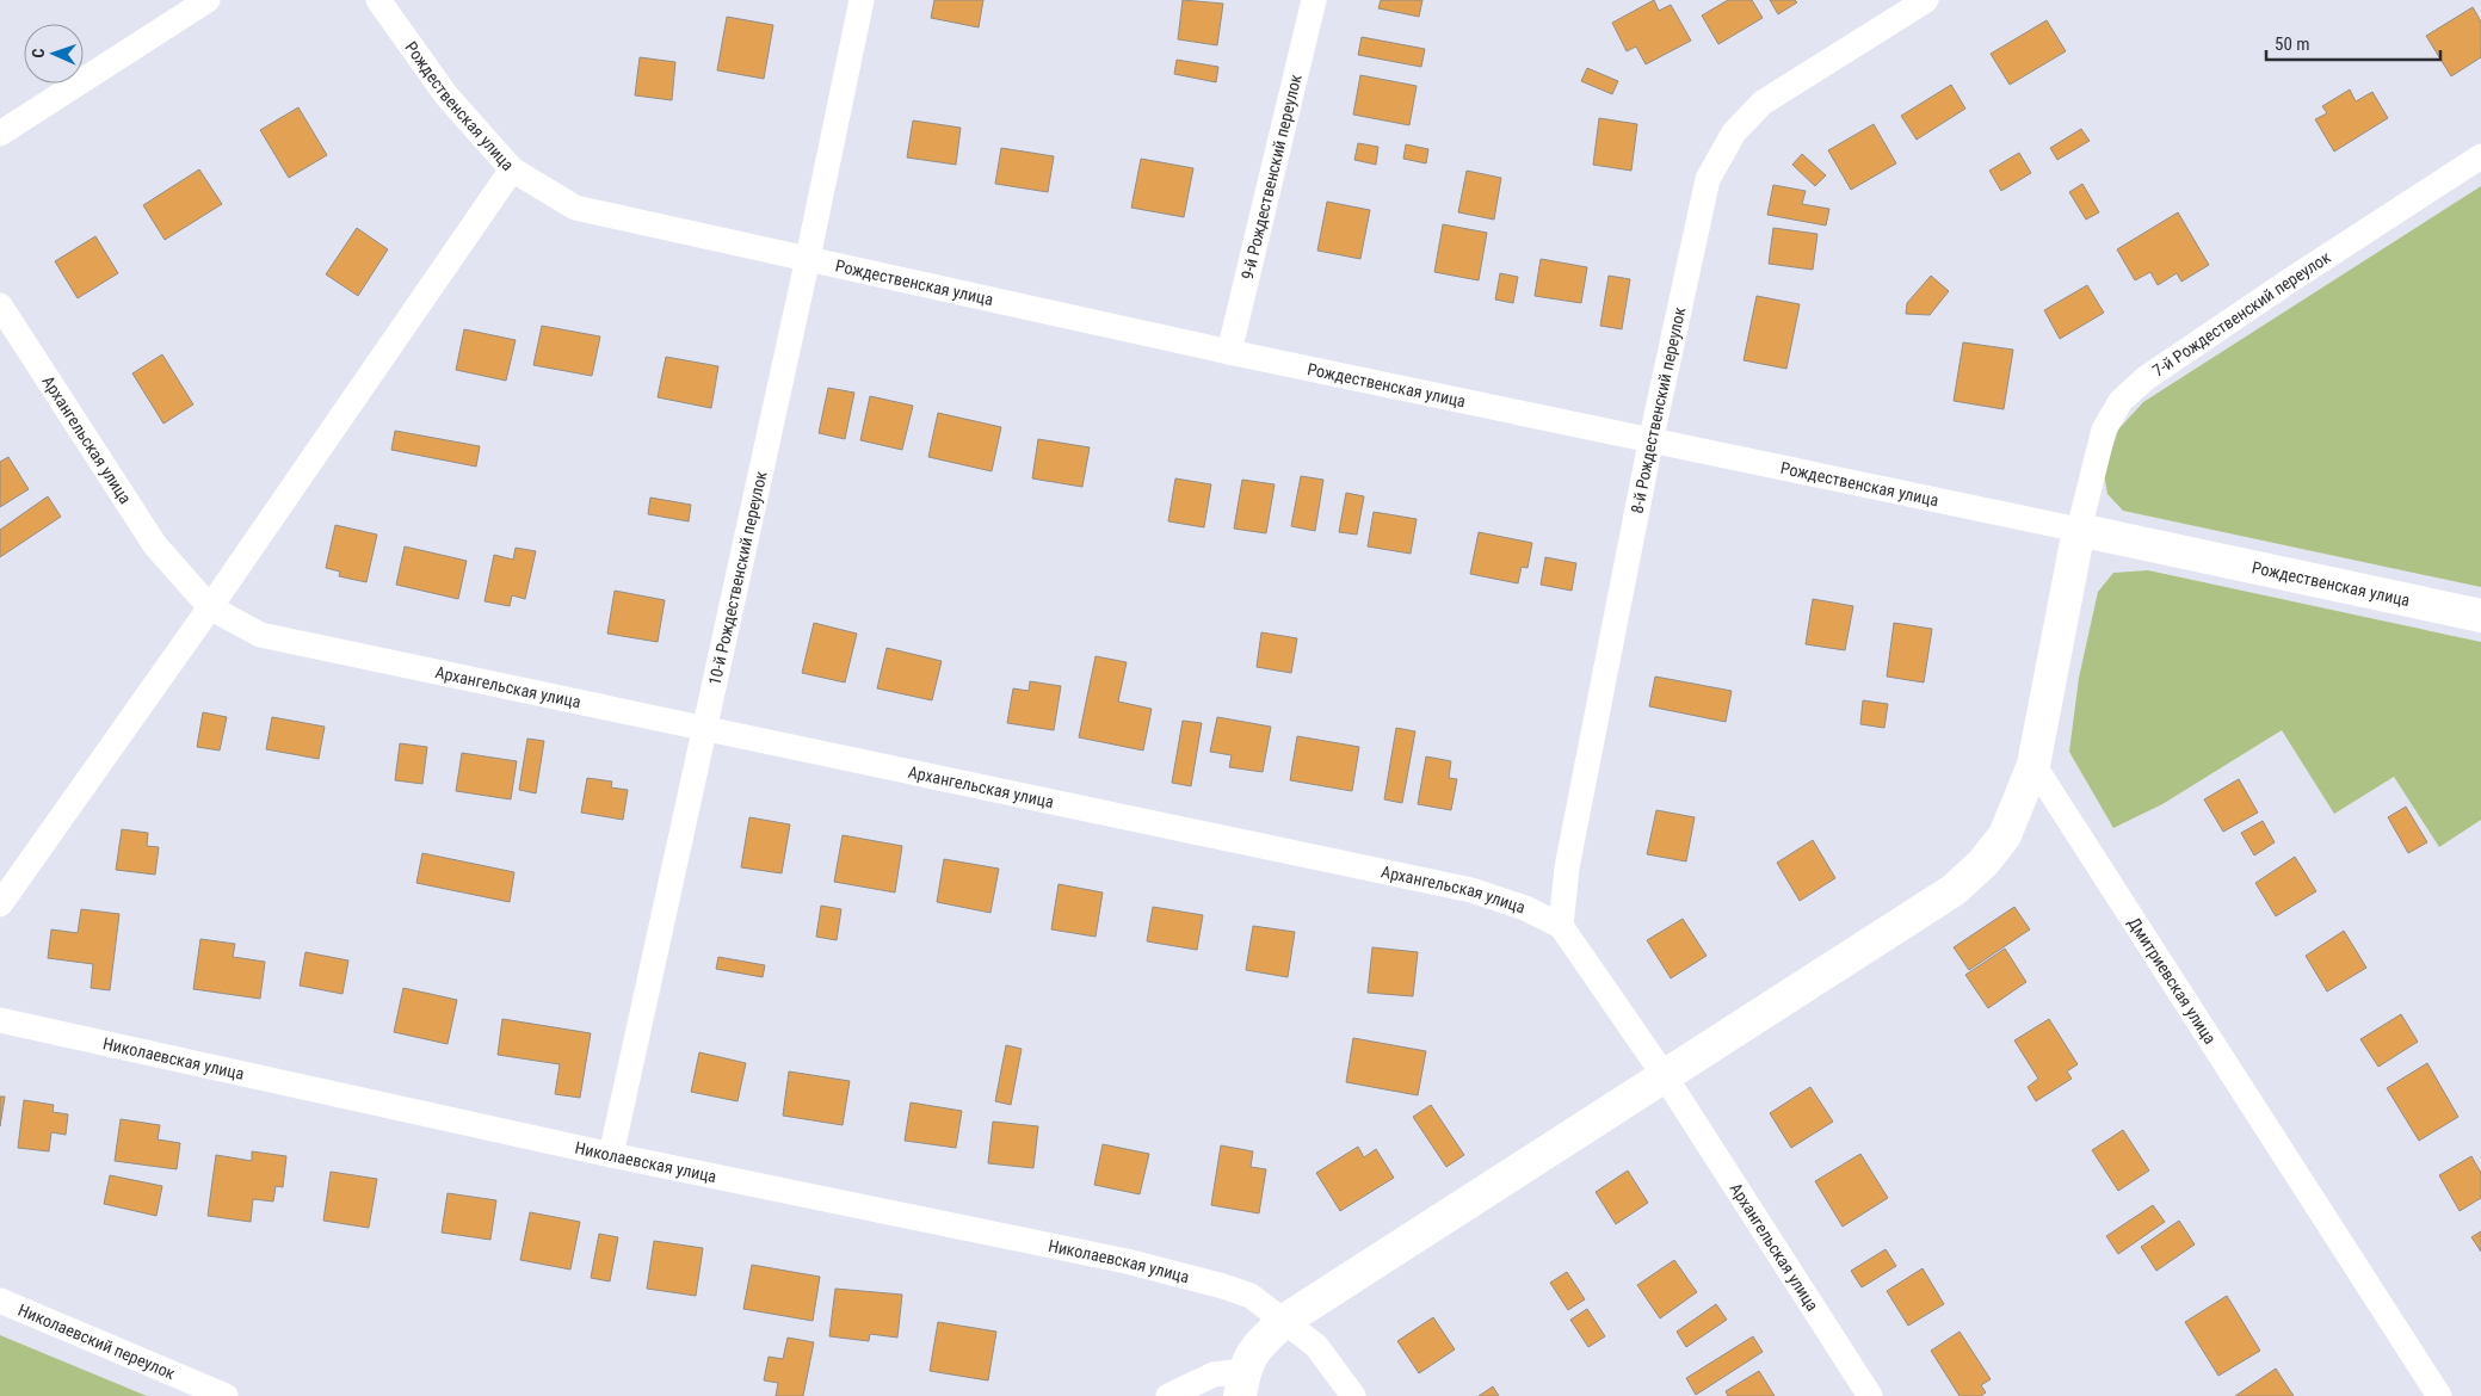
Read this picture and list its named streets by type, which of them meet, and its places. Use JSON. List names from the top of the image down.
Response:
{
  "streets": {
    "main road": ["Рождественская улица"],
    "street": [
      "9-й Рождественский переулок",
      "7-й Рождественский переулок",
      "8-й Рождественский переулок",
      "Архангельская улица",
      "10-й Рождественский переулок",
      "Дмитриевская улица",
      "Николаевская улица",
      "Николаевский переулок"
    ]
  },
  "crossings": [
    ["Рождественская улица", "9-й Рождественский переулок"],
    ["Рождественская улица", "7-й Рождественский переулок"],
    ["Рождественская улица", "8-й Рождественский переулок"],
    ["Рождественская улица", "10-й Рождественский переулок"],
    ["8-й Рождественский переулок", "Архангельская улица"],
    ["Архангельская улица", "10-й Рождественский переулок"],
    ["10-й Рождественский переулок", "Николаевская улица"]
  ],
  "scale_bar": "50 m",
  "north": "left"
}
